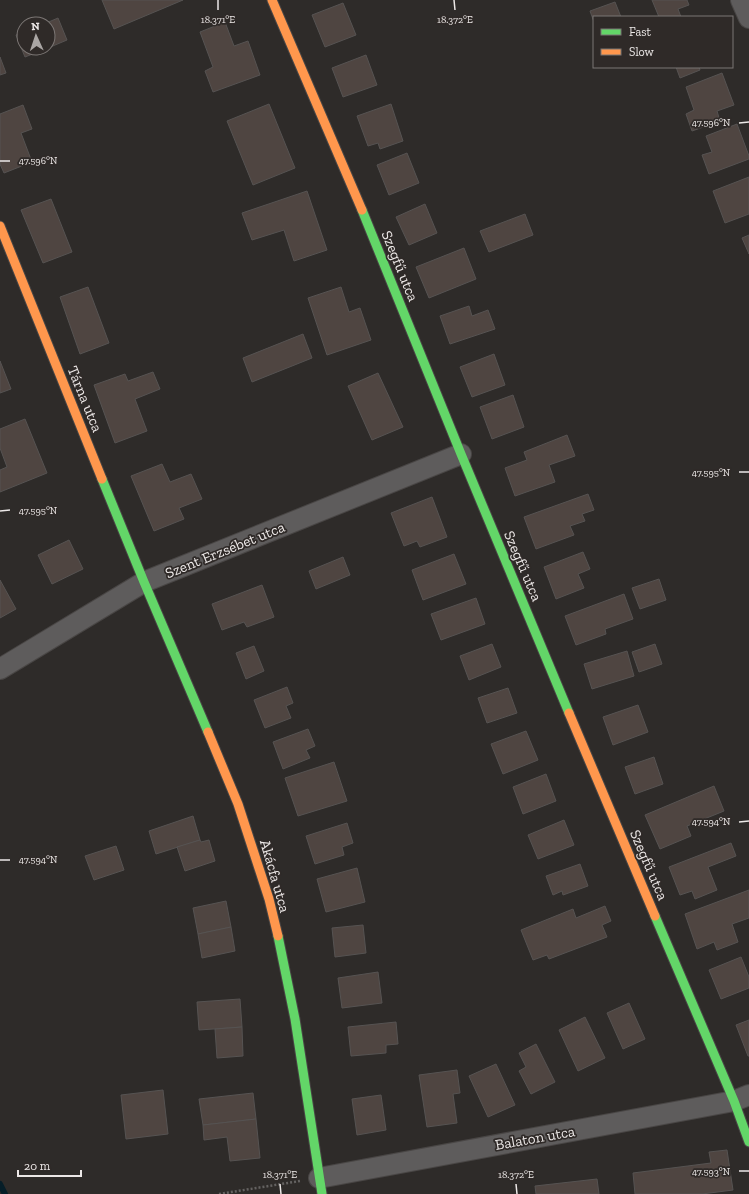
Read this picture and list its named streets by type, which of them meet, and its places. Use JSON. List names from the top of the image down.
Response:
{
  "streets": {
    "street": [
      "Szegfű utca",
      "Tárna utca",
      "Szent Erzsébet utca",
      "Akácfa utca",
      "Balaton utca"
    ]
  },
  "crossings": [
    ["Szegfű utca", "Szent Erzsébet utca"],
    ["Szegfű utca", "Balaton utca"],
    ["Tárna utca", "Szent Erzsébet utca"],
    ["Tárna utca", "Akácfa utca"],
    ["Szent Erzsébet utca", "Akácfa utca"],
    ["Akácfa utca", "Balaton utca"]
  ],
  "legend": ["Fast", "Slow"],
  "scale_bar": "20 m",
  "north": "top",
  "coordinates": [
    "18.371°E",
    "18.372°E",
    "47.596°N",
    "47.595°N",
    "47.594°N",
    "47.593°N"
  ]
}
